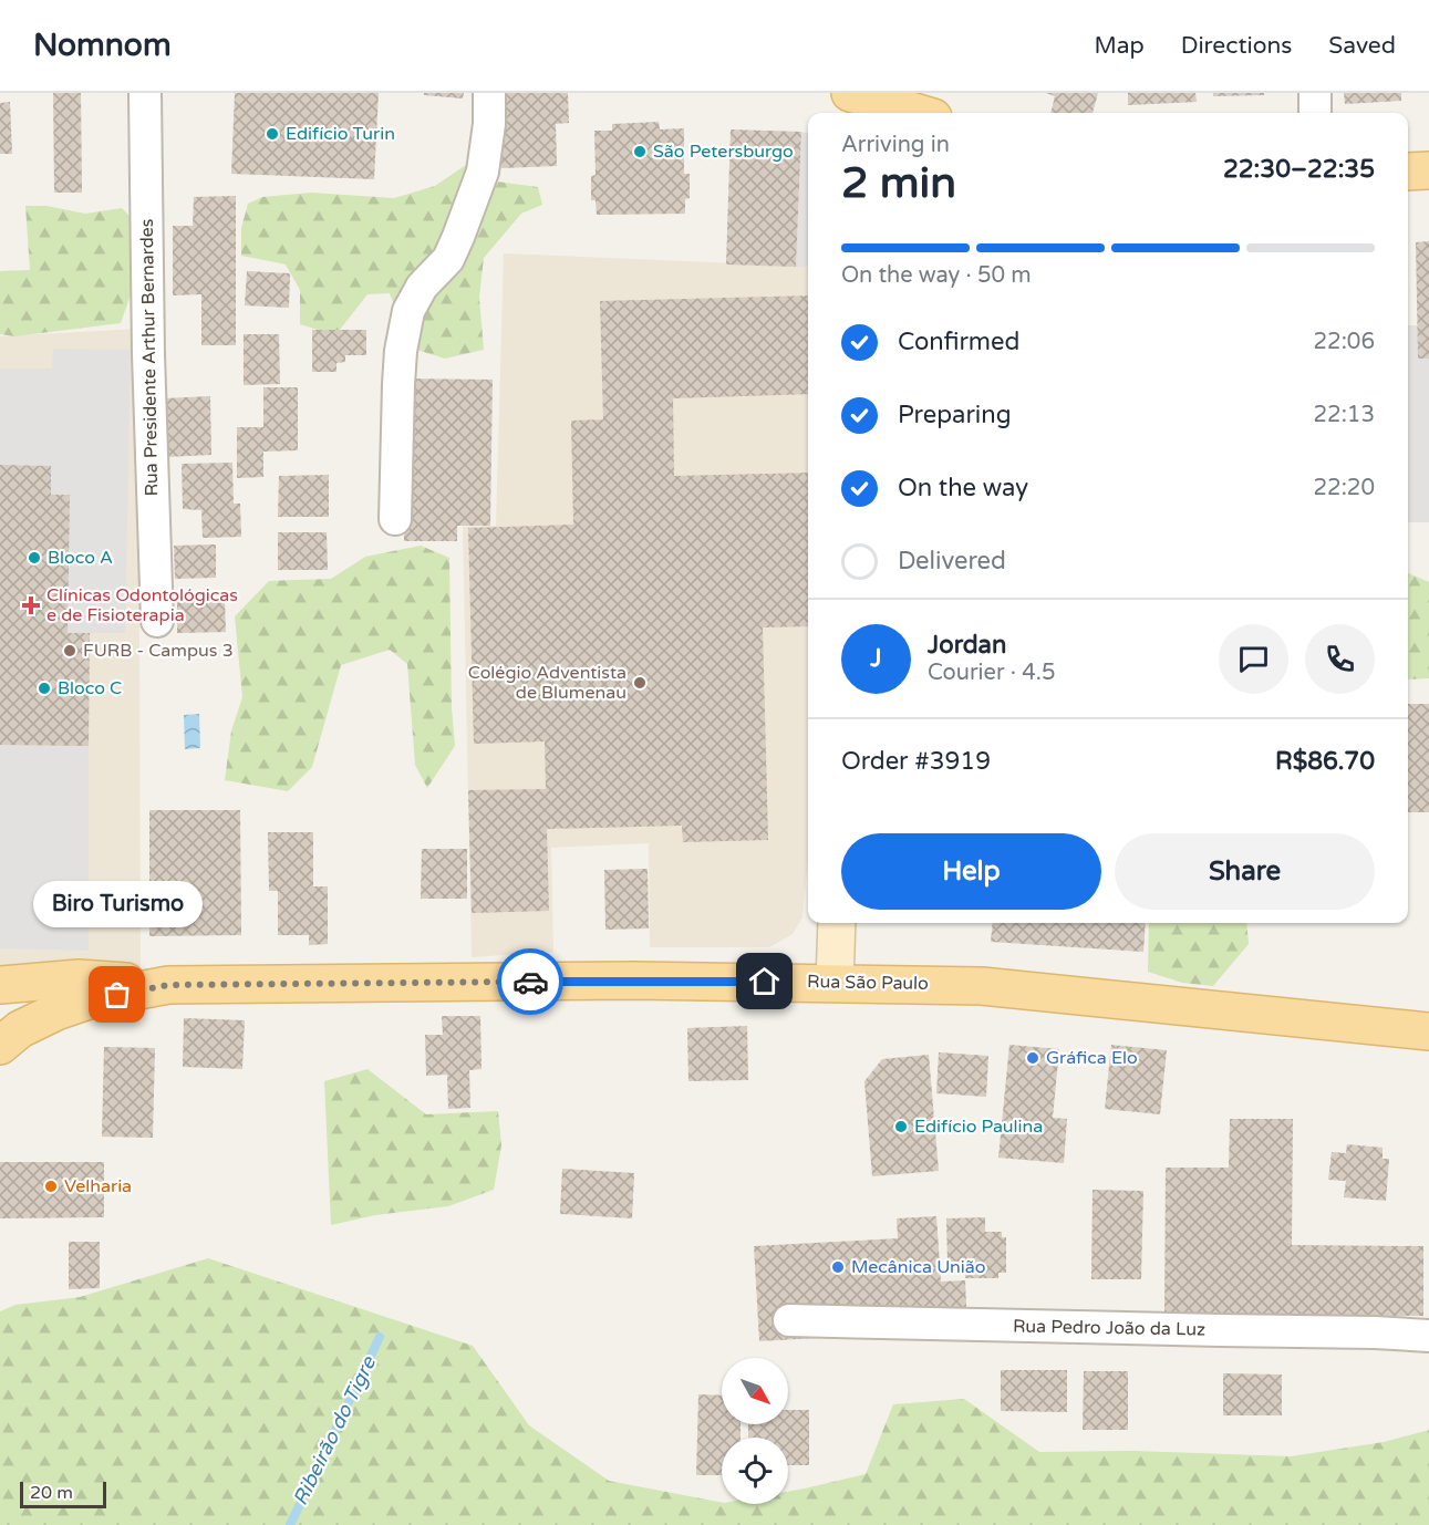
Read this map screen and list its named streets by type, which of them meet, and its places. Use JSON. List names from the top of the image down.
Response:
{
  "streets": {
    "main road": ["Rua São Paulo"],
    "street": ["Rua Presidente Arthur Bernardes", "Rua Pedro João da Luz"]
  },
  "water": ["Ribeirão do Tigre"],
  "places": {
    "other": [
      "Edifício Turin",
      "São Petersburgo",
      "Bloco A",
      "FURB - Campus 3",
      "Colégio Adventista de Blumenau",
      "Bloco C",
      "Biro Turismo",
      "Gráfica Elo",
      "Edifício Paulina",
      "Velharia",
      "Mecânica União"
    ],
    "health": ["Clínicas Odontológicas e de Fisioterapia"]
  },
  "scale_bar": "20 m",
  "north": "bottom right",
  "page": {
    "header": "Nomnom",
    "nav": ["Map", "Directions", "Saved"],
    "heading": ["2 min", "Arriving in", "22:30–22:35"],
    "panel": [
      "Jordan",
      "Courier · 4.5",
      "Order #3919",
      "R$86.70"
    ],
    "bar": "On the way · 50 m",
    "list": [
      ["Confirmed", "22:06"],
      ["Preparing", "22:13"],
      ["On the way", "22:20"],
      "Delivered"
    ],
    "round": "J",
    "buttons": ["Help", "Share"],
    "bubble": "Biro Turismo",
    "scale": "20 m"
  }
}
